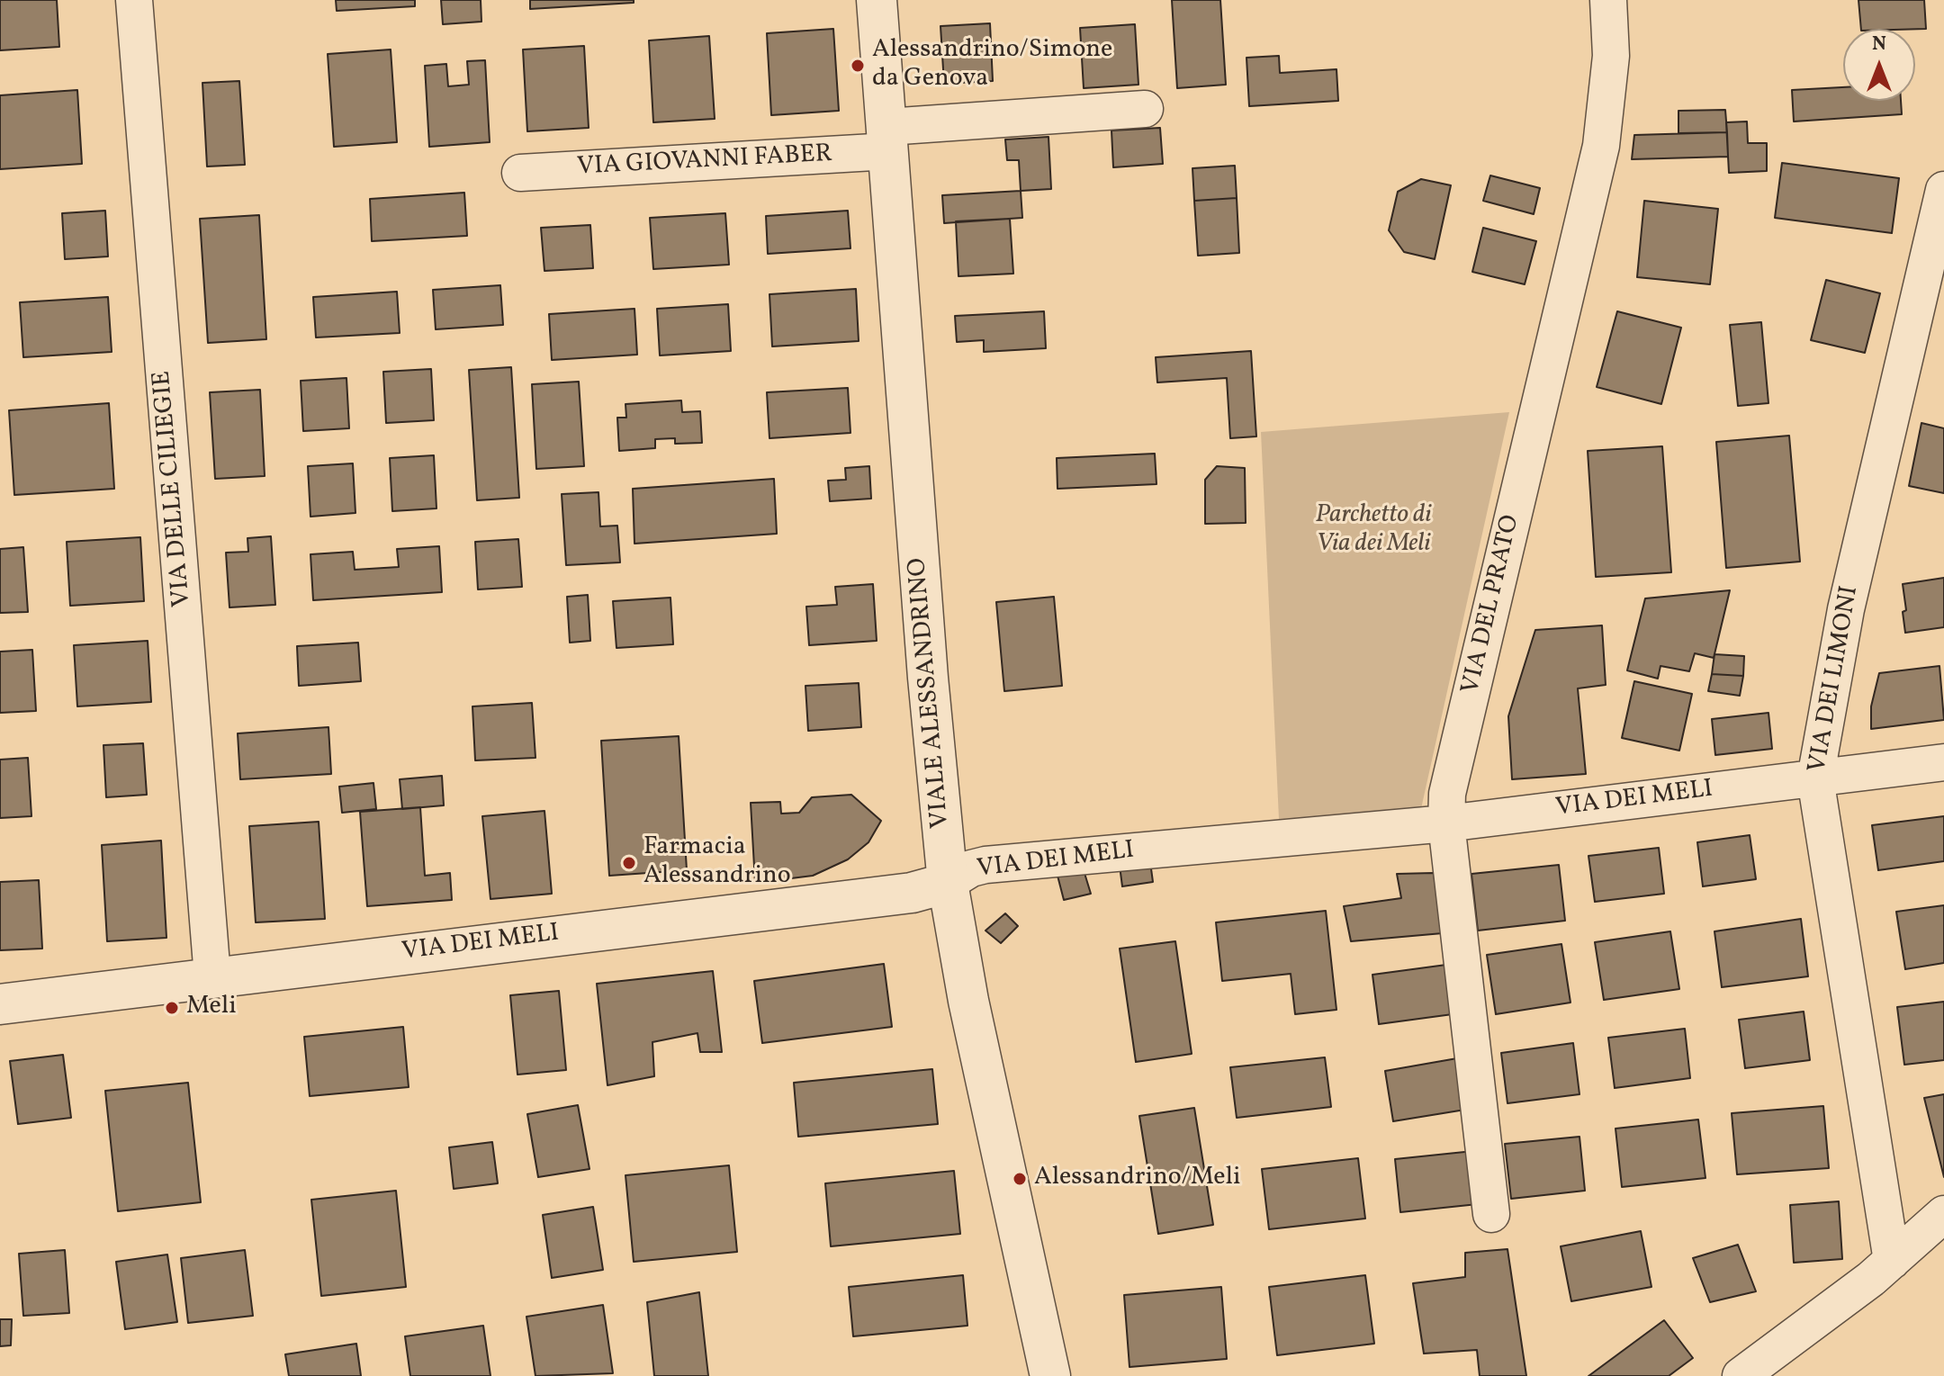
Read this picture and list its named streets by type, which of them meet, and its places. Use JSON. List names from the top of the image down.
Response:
{
  "streets": {
    "street": [
      "VIA GIOVANNI FABER",
      "VIA DELLE CILIEGIE",
      "VIA DEL PRATO",
      "VIA DEI LIMONI",
      "VIALE ALESSANDRINO",
      "VIA DEI MELI"
    ]
  },
  "crossings": [
    ["VIA GIOVANNI FABER", "VIALE ALESSANDRINO"],
    ["VIA DELLE CILIEGIE", "VIA DEI MELI"],
    ["VIA DEL PRATO", "VIA DEI MELI"],
    ["VIA DEI LIMONI", "VIA DEI MELI"],
    ["VIALE ALESSANDRINO", "VIA DEI MELI"]
  ],
  "parks": ["Parchetto di Via dei Meli"],
  "places": [
    "Alessandrino/Simone da Genova",
    "Farmacia Alessandrino",
    "Meli",
    "Alessandrino/Meli"
  ],
  "north": "top"
}
